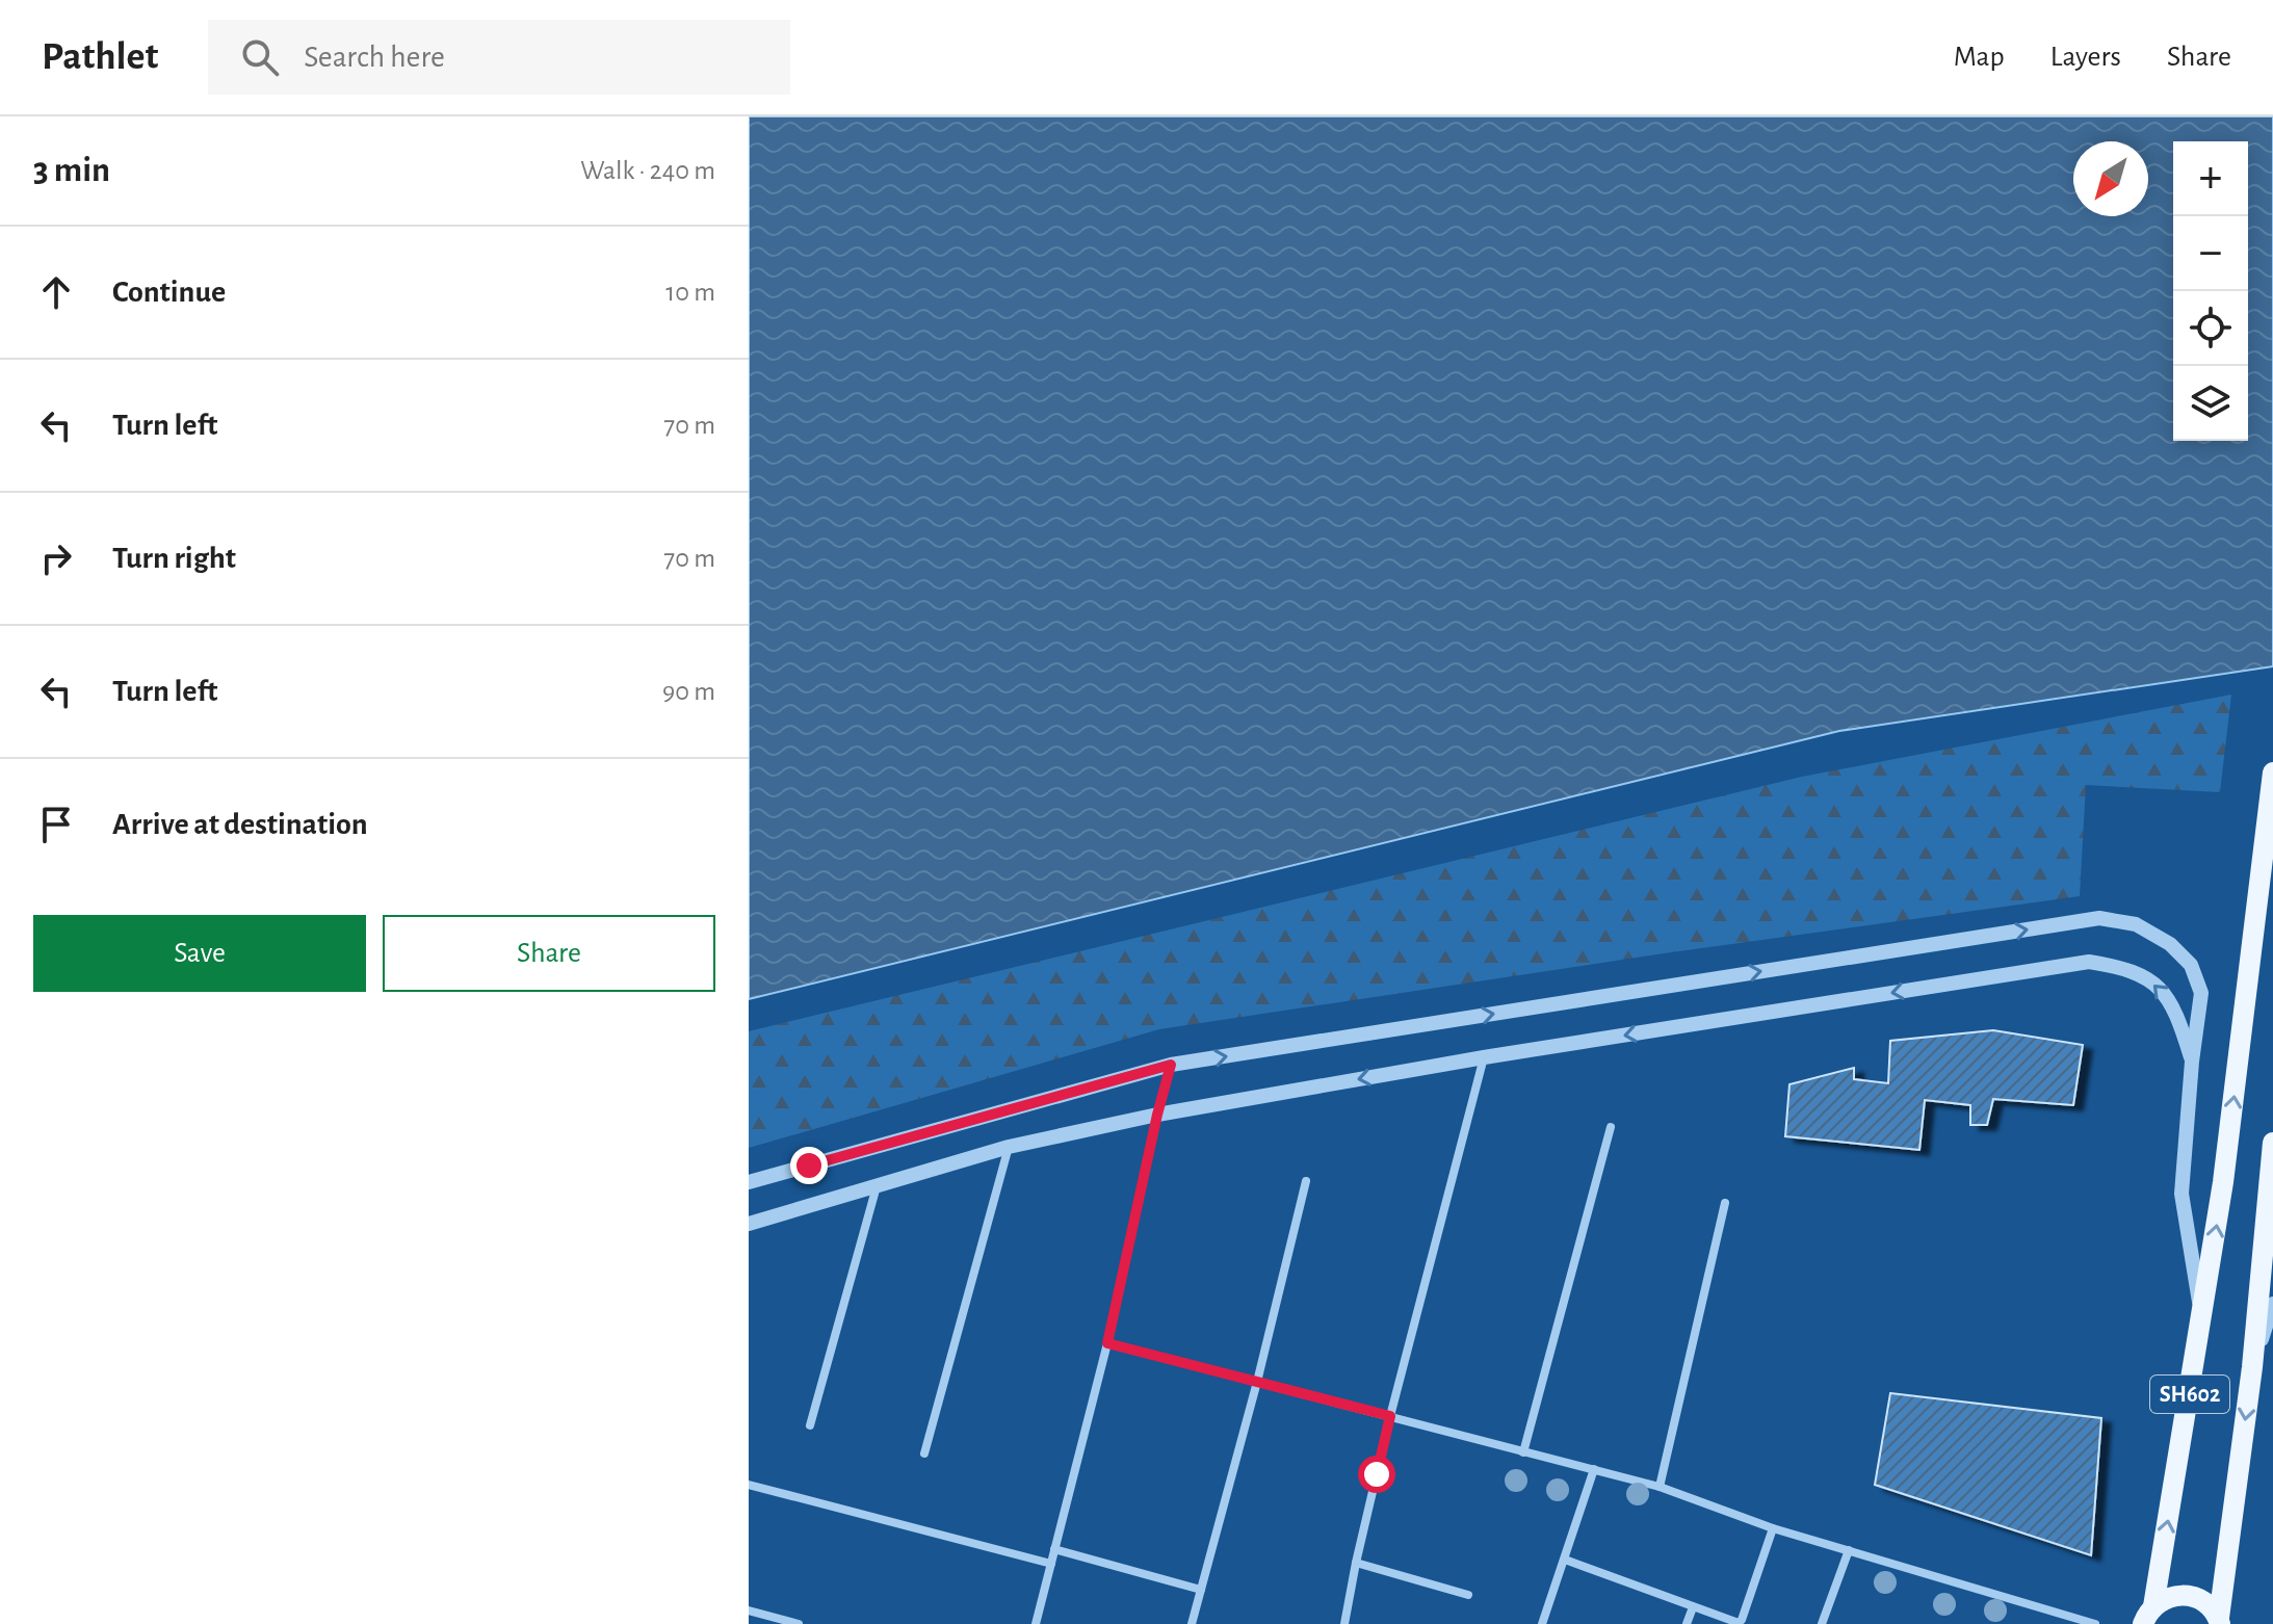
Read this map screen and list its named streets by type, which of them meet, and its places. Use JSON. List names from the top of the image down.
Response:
{
  "streets": {
    "main road": ["SH602"]
  },
  "north": "bottom left",
  "page": {
    "header": "Pathlet",
    "search": "Search here",
    "nav": ["Map", "Layers", "Share"],
    "heading": ["3 min", "Walk · 240 m"],
    "map_buttons": ["+", "−"],
    "list": [
      ["Continue", "10 m"],
      ["Turn left", "70 m"],
      ["Turn right", "70 m"],
      ["Turn left", "90 m"],
      "Arrive at destination"
    ],
    "buttons": ["Save", "Share"]
  }
}
